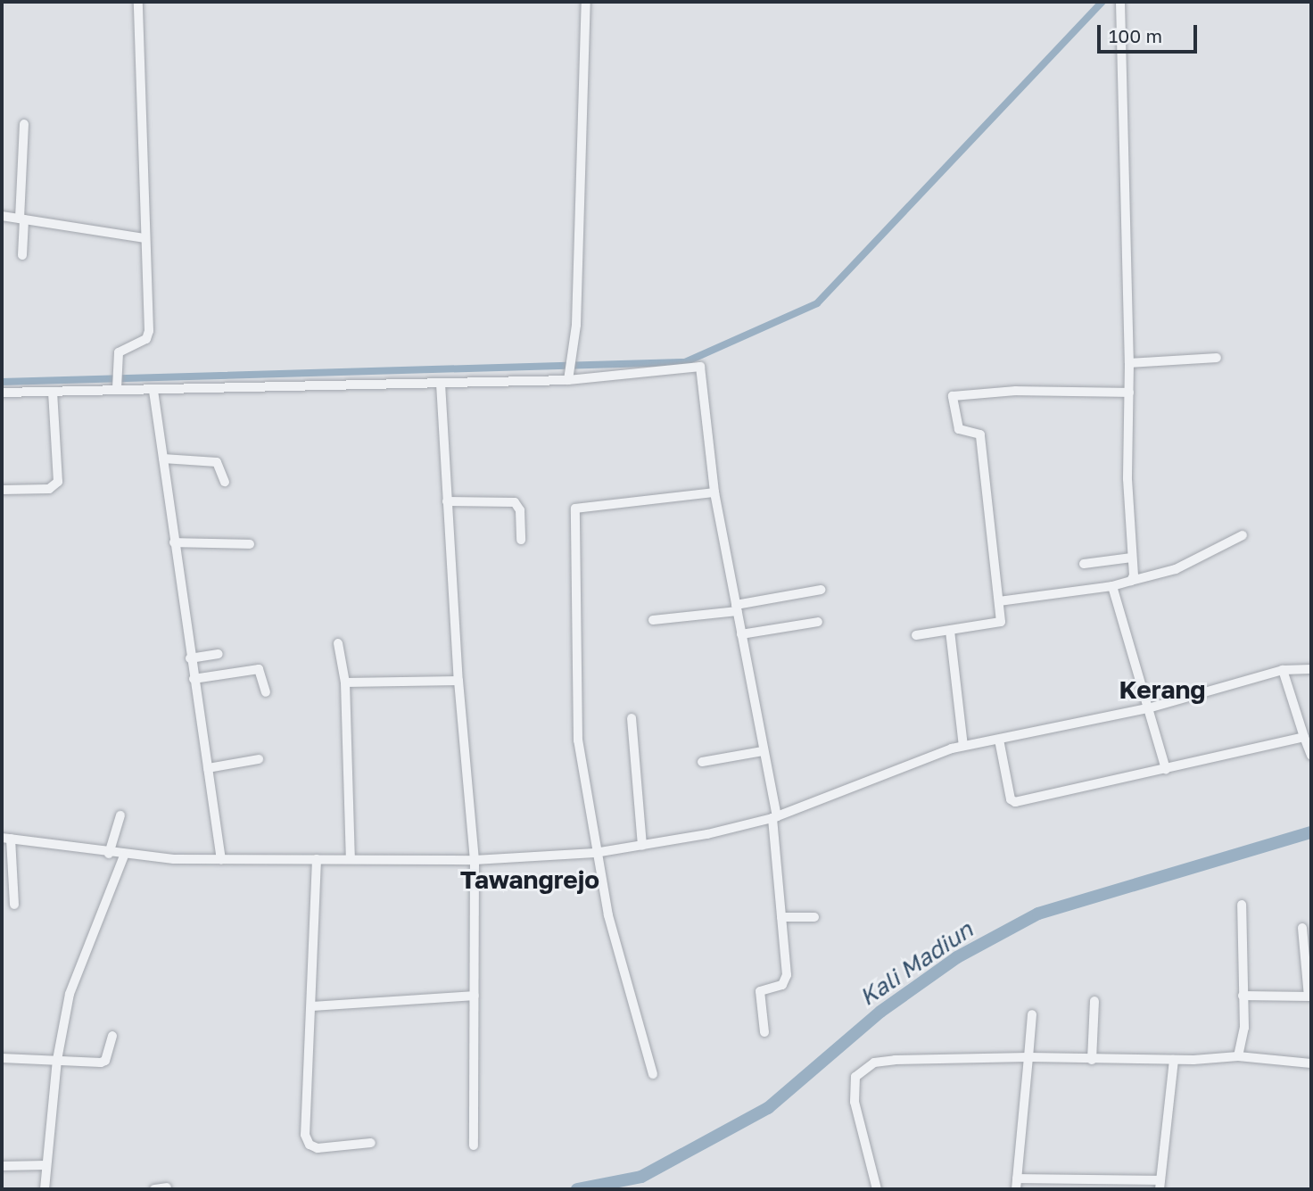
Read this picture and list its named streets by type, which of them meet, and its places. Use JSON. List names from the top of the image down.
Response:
{
  "districts": ["Kerang", "Tawangrejo"],
  "water": ["Kali Madiun"],
  "scale_bar": "100 m"
}
